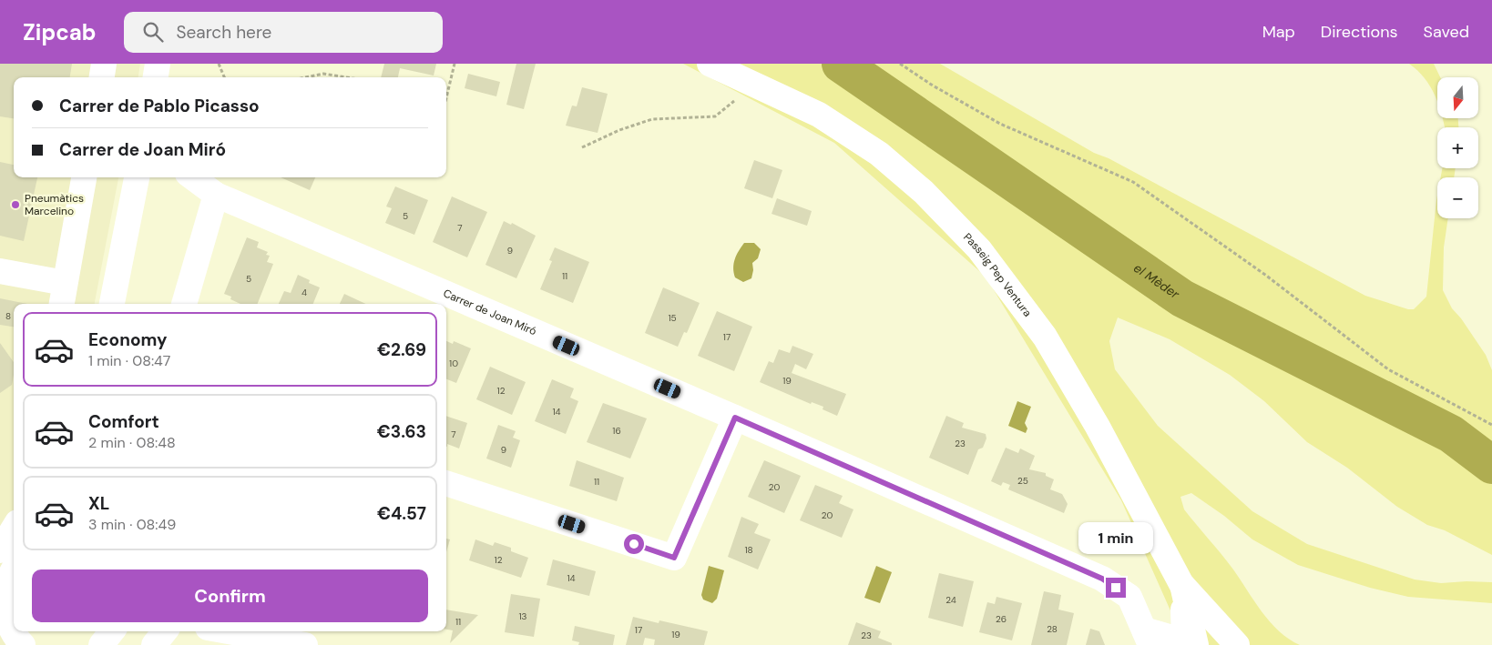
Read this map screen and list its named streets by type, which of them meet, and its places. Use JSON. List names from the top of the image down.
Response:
{
  "streets": {
    "street": ["Passeig Pep Ventura", "Carrer de Joan Miró"]
  },
  "crossings": [
    ["Passeig Pep Ventura", "Carrer de Joan Miró"]
  ],
  "water": ["el Mèder"],
  "places": ["Pneumàtics Marcelino"],
  "house_numbers": [
    "5",
    "7",
    "9",
    "11",
    "5",
    "4",
    "8",
    "15",
    "17",
    "10",
    "19",
    "12",
    "14",
    "16",
    "7",
    "23",
    "9",
    "25",
    "11",
    "20",
    "20",
    "18",
    "12",
    "14",
    "24",
    "13",
    "26",
    "11",
    "28",
    "17",
    "19",
    "23"
  ],
  "north": "bottom",
  "page": {
    "header": "Zipcab",
    "search": "Search here",
    "nav": ["Map", "Directions", "Saved"],
    "map_buttons": ["+", "−"],
    "banner": ["Carrer de Pablo Picasso", "Carrer de Joan Miró"],
    "list": [
      {
        "name": "Economy",
        "note": "1 min · 08:47",
        "value": "€2.69"
      },
      {
        "name": "Comfort",
        "note": "2 min · 08:48",
        "value": "€3.63"
      },
      {
        "name": "XL",
        "note": "3 min · 08:49",
        "value": "€4.57"
      }
    ],
    "bubble": "1 min",
    "buttons": "Confirm"
  }
}
